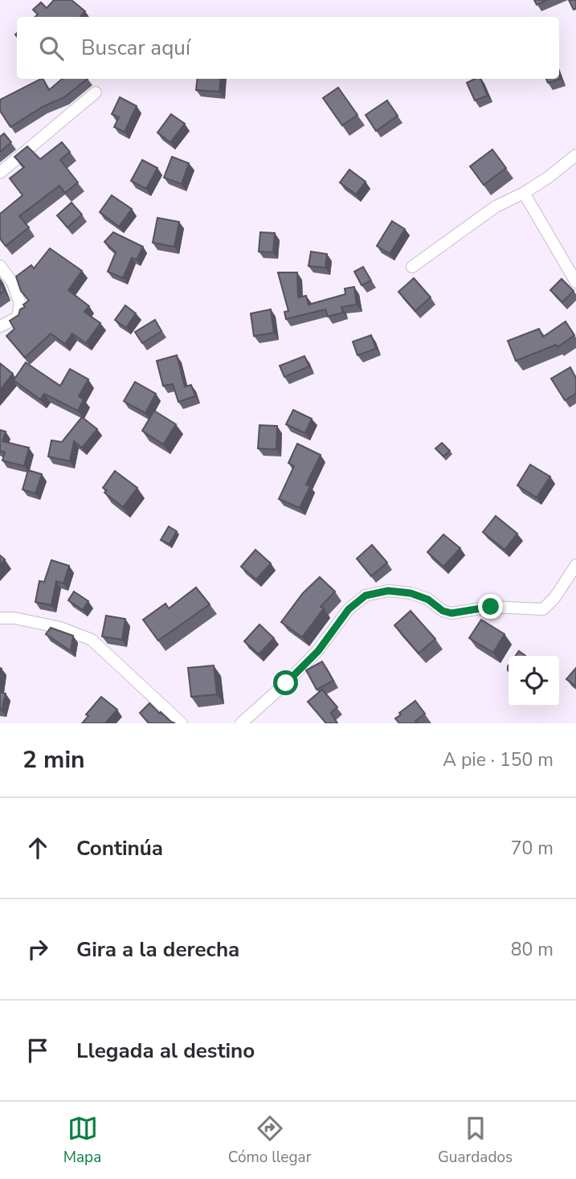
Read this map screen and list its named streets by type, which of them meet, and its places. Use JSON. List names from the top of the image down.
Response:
{
  "page": {
    "search": "Buscar aquí",
    "heading": ["2 min", "A pie · 150 m"],
    "list": [
      ["Continúa", "70 m"],
      ["Gira a la derecha", "80 m"],
      "Llegada al destino"
    ],
    "nav": ["Mapa", "Cómo llegar", "Guardados"]
  }
}
